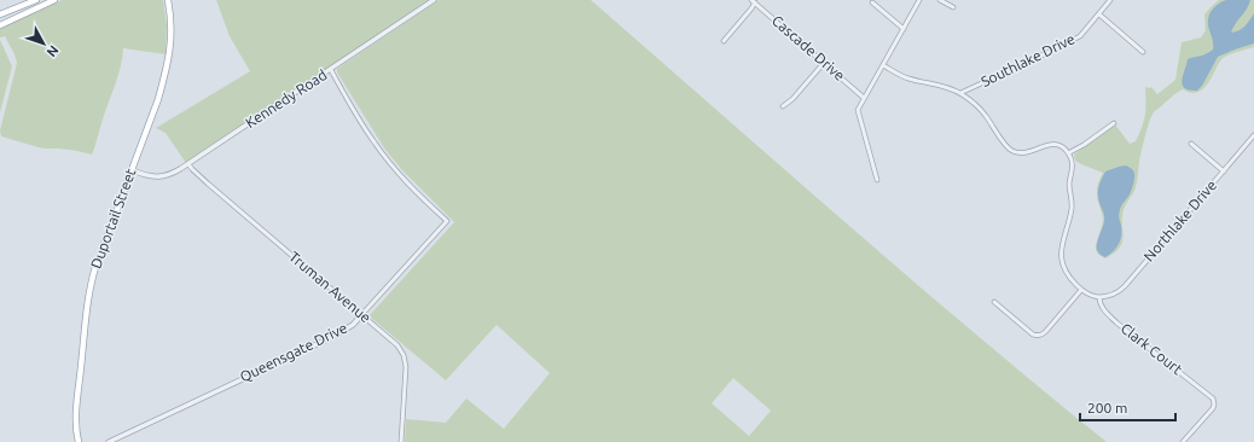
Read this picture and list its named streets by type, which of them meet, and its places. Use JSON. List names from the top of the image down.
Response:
{
  "streets": {
    "main road": ["Duportail Street"],
    "street": [
      "Cascade Drive",
      "Southlake Drive",
      "Kennedy Road",
      "Northlake Drive",
      "Truman Avenue",
      "Clark Court",
      "Queensgate Drive"
    ]
  },
  "crossings": [
    ["Kennedy Road", "Duportail Street"],
    ["Kennedy Road", "Truman Avenue"],
    ["Kennedy Road", "Queensgate Drive"],
    ["Northlake Drive", "Clark Court"],
    ["Truman Avenue", "Queensgate Drive"]
  ],
  "scale_bar": "200 m",
  "north": "bottom right"
}
